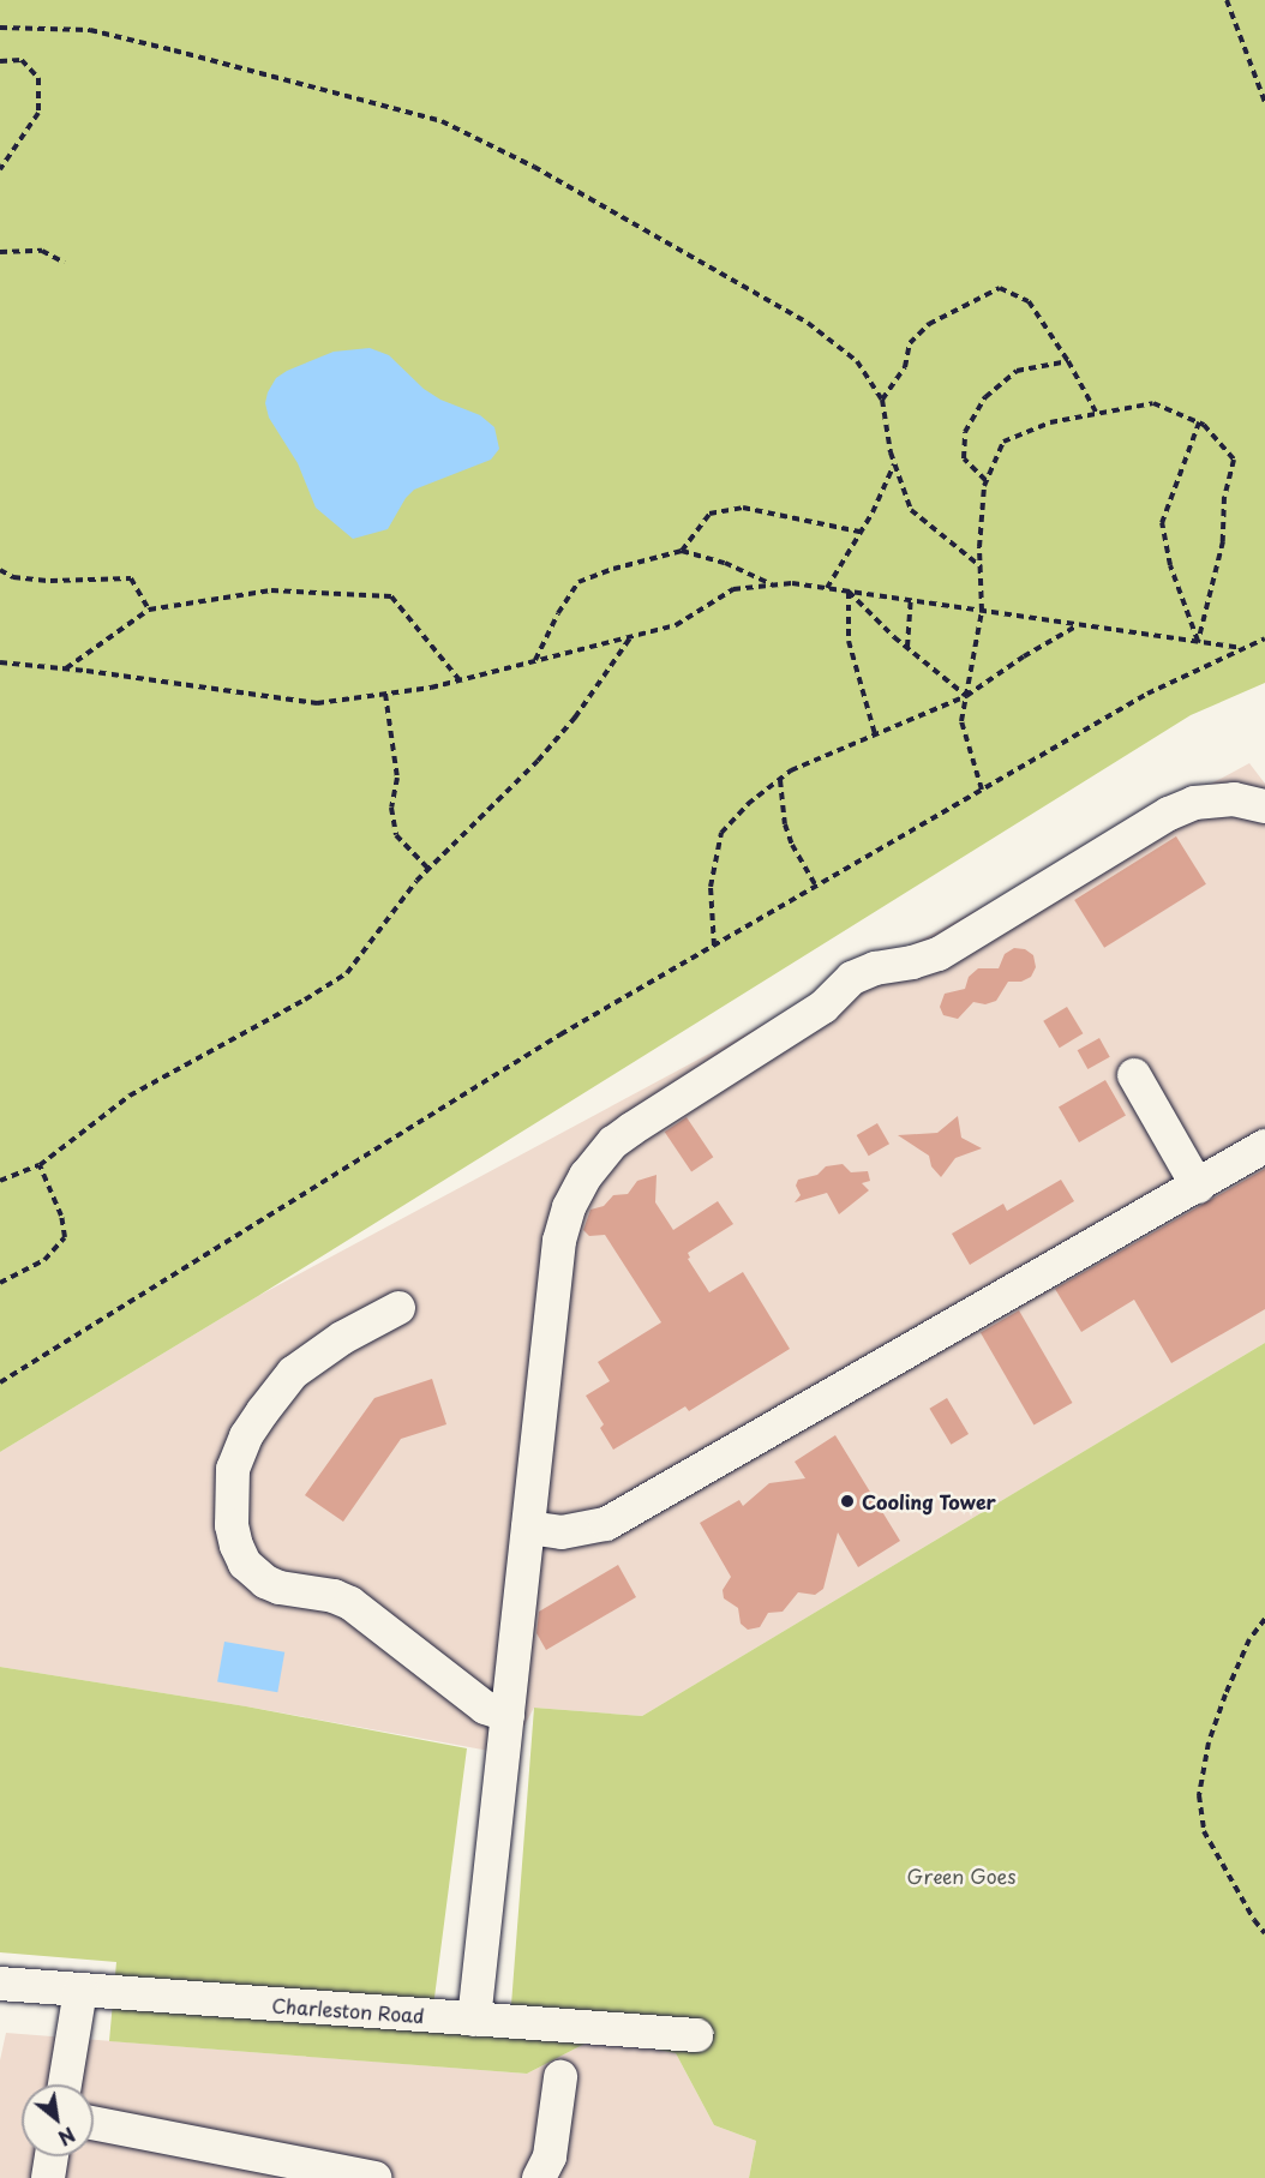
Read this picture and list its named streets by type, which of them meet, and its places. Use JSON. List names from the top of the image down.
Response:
{
  "streets": {
    "lane": ["Charleston Road"]
  },
  "parks": ["Green Goes"],
  "places": ["Cooling Tower"],
  "north": "bottom right"
}
